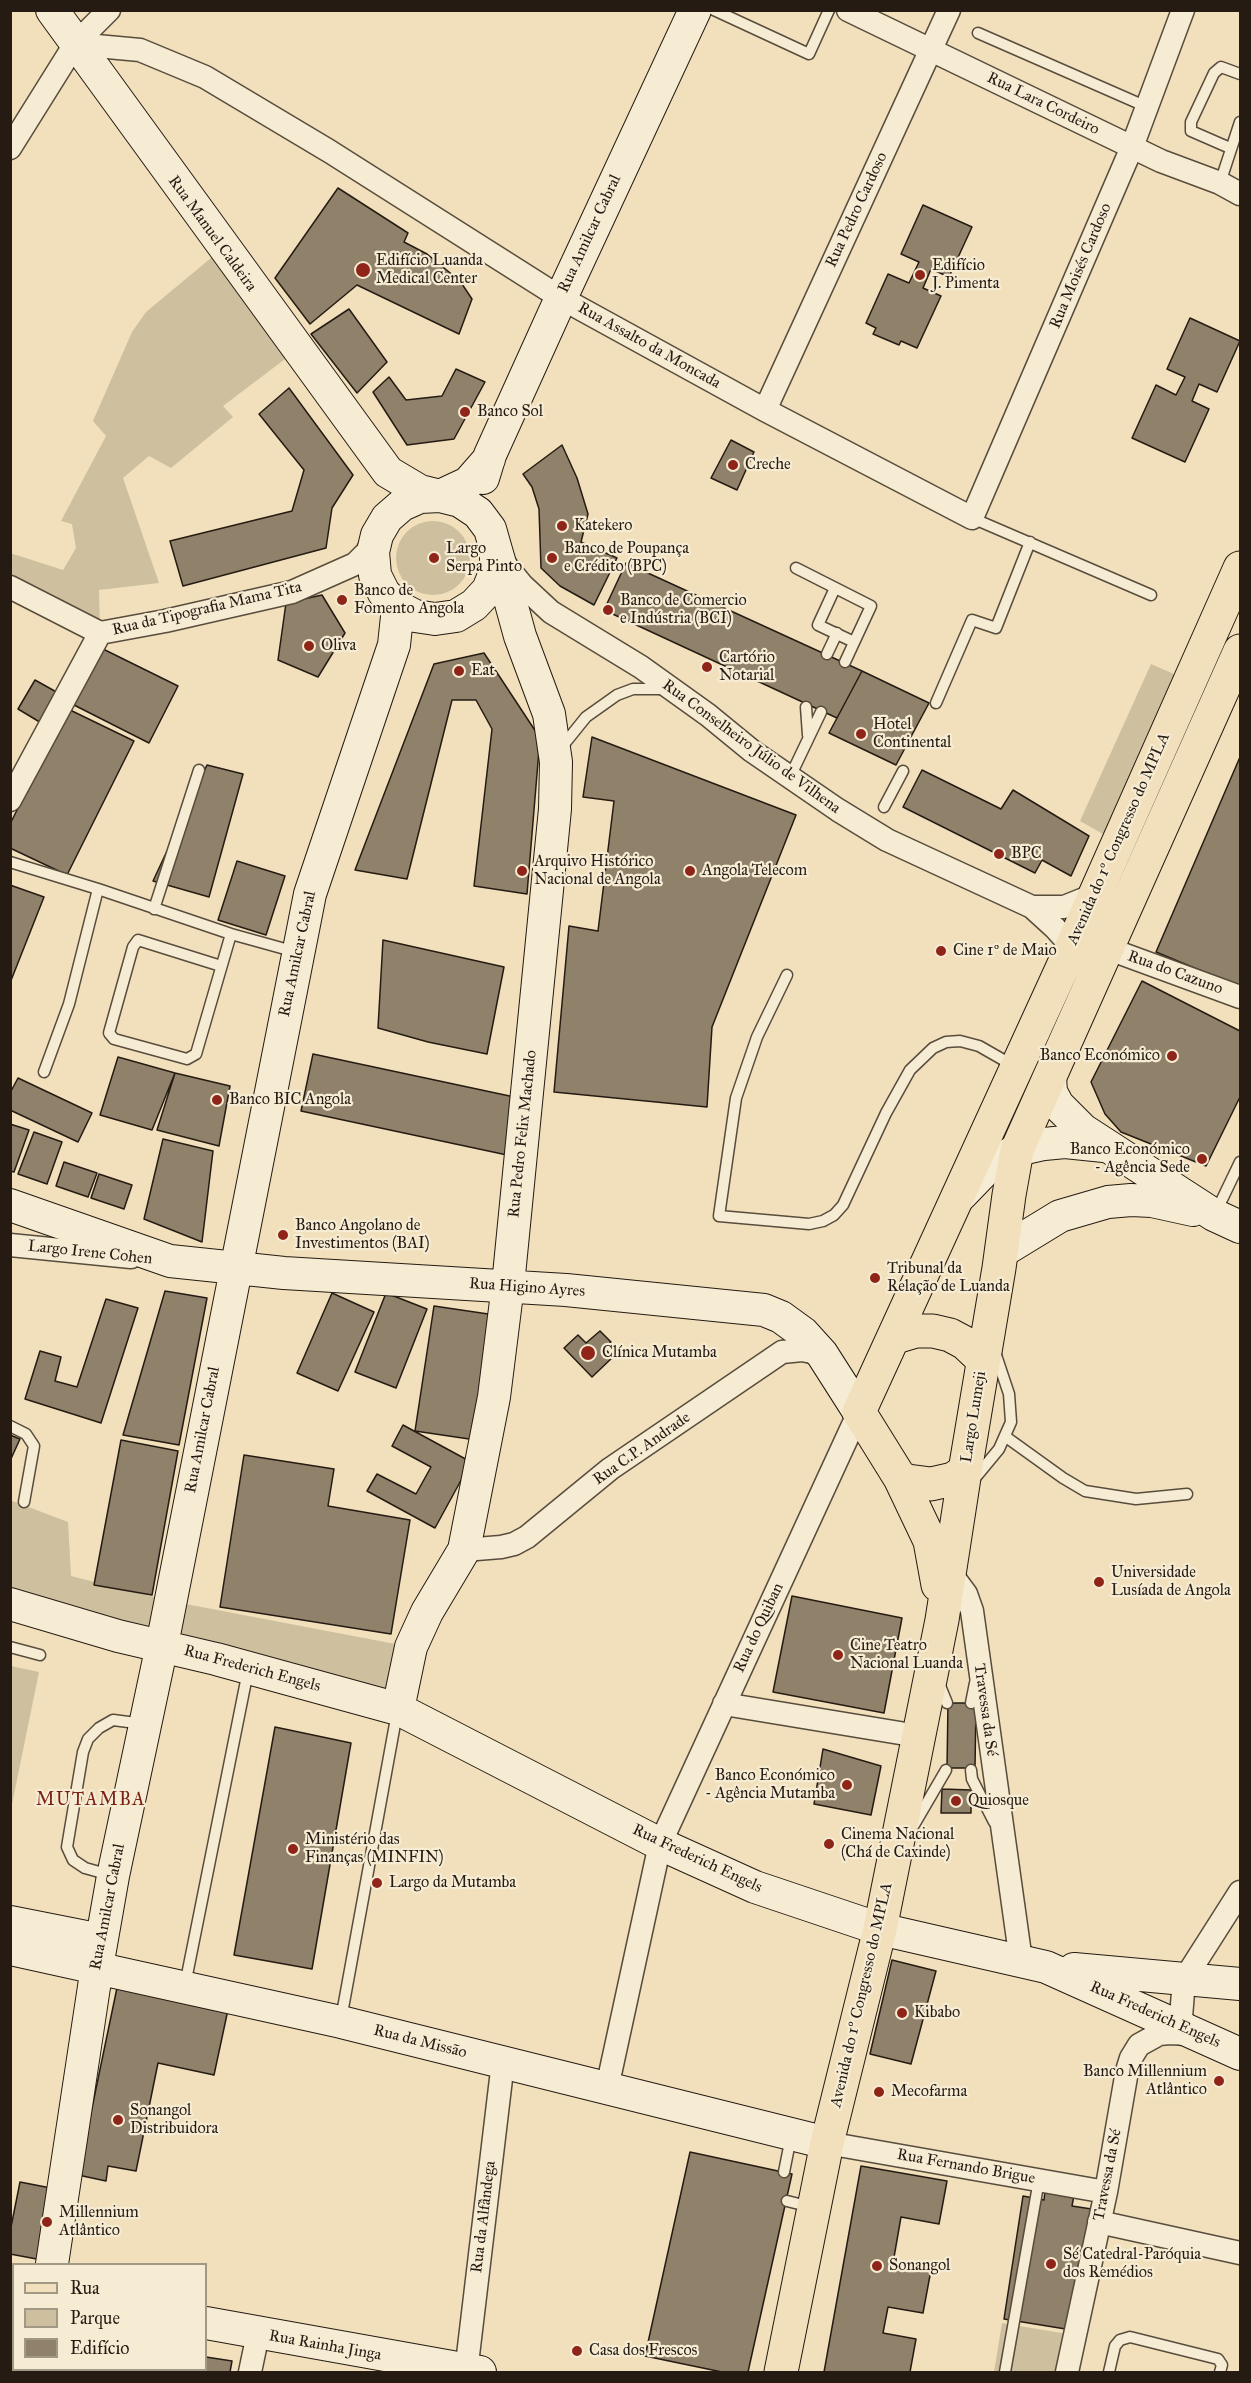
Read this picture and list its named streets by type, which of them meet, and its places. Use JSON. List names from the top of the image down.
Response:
{
  "streets": {
    "main road": ["Avenida do 1º Congresso do MPLA", "Largo Lumeji"],
    "street": [
      "Rua Lara Cordeiro",
      "Rua Pedro Cardoso",
      "Rua Manuel Caldeira",
      "Rua Amilcar Cabral",
      "Rua Moisés Cardoso",
      "Rua Assalto da Moncada",
      "Rua da Tipografia Mama Tita",
      "Rua Conselheiro Júlio de Vilhena",
      "Rua do Cazuno",
      "Rua Pedro Felix Machado",
      "Largo Irene Cohen",
      "Rua Higino Ayres",
      "Rua C.P. Andrade",
      "Rua do Quiban",
      "Rua Frederich Engels",
      "Travessa da Sé",
      "Rua da Missão",
      "Rua Fernando Brigue",
      "Rua da Alfândega",
      "Rua Rainha Jinga"
    ]
  },
  "crossings": [
    ["Rua Lara Cordeiro", "Rua Pedro Cardoso"],
    ["Rua Lara Cordeiro", "Rua Moisés Cardoso"],
    ["Rua Pedro Cardoso", "Rua Assalto da Moncada"],
    ["Rua Manuel Caldeira", "Rua Amilcar Cabral"],
    ["Rua Manuel Caldeira", "Rua Assalto da Moncada"],
    ["Rua Manuel Caldeira", "Rua da Tipografia Mama Tita"],
    ["Rua Manuel Caldeira", "Rua Conselheiro Júlio de Vilhena"],
    ["Rua Manuel Caldeira", "Rua Pedro Felix Machado"],
    ["Rua Amilcar Cabral", "Rua Assalto da Moncada"],
    ["Rua Amilcar Cabral", "Rua da Tipografia Mama Tita"],
    ["Rua Amilcar Cabral", "Rua Conselheiro Júlio de Vilhena"],
    ["Rua Amilcar Cabral", "Rua Pedro Felix Machado"],
    ["Rua Amilcar Cabral", "Rua Higino Ayres"],
    ["Rua Amilcar Cabral", "Rua Frederich Engels"],
    ["Rua Amilcar Cabral", "Rua da Missão"],
    ["Rua Moisés Cardoso", "Rua Assalto da Moncada"],
    ["Rua da Tipografia Mama Tita", "Rua Conselheiro Júlio de Vilhena"],
    ["Rua da Tipografia Mama Tita", "Rua Pedro Felix Machado"],
    ["Rua Conselheiro Júlio de Vilhena", "Avenida do 1º Congresso do MPLA"],
    ["Rua Conselheiro Júlio de Vilhena", "Rua Pedro Felix Machado"],
    ["Avenida do 1º Congresso do MPLA", "Rua Higino Ayres"],
    ["Avenida do 1º Congresso do MPLA", "Largo Lumeji"],
    ["Avenida do 1º Congresso do MPLA", "Rua do Quiban"],
    ["Avenida do 1º Congresso do MPLA", "Rua Frederich Engels"],
    ["Avenida do 1º Congresso do MPLA", "Travessa da Sé"],
    ["Avenida do 1º Congresso do MPLA", "Rua da Missão"],
    ["Avenida do 1º Congresso do MPLA", "Rua Fernando Brigue"],
    ["Rua Pedro Felix Machado", "Rua Higino Ayres"],
    ["Rua Pedro Felix Machado", "Rua C.P. Andrade"],
    ["Rua Pedro Felix Machado", "Rua Frederich Engels"],
    ["Largo Irene Cohen", "Rua Higino Ayres"],
    ["Rua Higino Ayres", "Largo Lumeji"],
    ["Rua Higino Ayres", "Rua C.P. Andrade"],
    ["Rua Higino Ayres", "Rua do Quiban"],
    ["Largo Lumeji", "Rua do Quiban"],
    ["Rua do Quiban", "Rua Frederich Engels"],
    ["Rua do Quiban", "Rua da Missão"],
    ["Rua Frederich Engels", "Travessa da Sé"],
    ["Travessa da Sé", "Rua Fernando Brigue"],
    ["Rua da Missão", "Rua Fernando Brigue"],
    ["Rua da Missão", "Rua da Alfândega"],
    ["Rua da Alfândega", "Rua Rainha Jinga"]
  ],
  "districts": ["MUTAMBA"],
  "places": [
    "Edifício Luanda Medical Center",
    "Edifício J. Pimenta",
    "Banco Sol",
    "Creche",
    "Katekero",
    "Largo Serpa Pinto",
    "Banco de Poupança e Crédito (BPC)",
    "Banco de Fomento Angola",
    "Banco de Comercio e Indústria (BCI)",
    "Oliva",
    "Cartório Notarial",
    "Eat",
    "Hotel Continental",
    "BPC",
    "Arquivo Histórico Nacional de Angola",
    "Angola Telecom",
    "Cine 1º de Maio",
    "Banco Económico",
    "Banco BIC Angola",
    "Banco Económico - Agência Sede",
    "Banco Angolano de Investimentos (BAI)",
    "Tribunal da Relação de Luanda",
    "Clínica Mutamba",
    "Universidade Lusíada de Angola",
    "Cine Teatro Nacional Luanda",
    "Banco Económico - Agência Mutamba",
    "Quiosque",
    "Cinema Nacional (Chá de Caxinde)",
    "Ministério das Finanças (MINFIN)",
    "Largo da Mutamba",
    "Kibabo",
    "Banco Millennium Atlântico",
    "Mecofarma",
    "Sonangol Distribuidora",
    "Millennium Atlântico",
    "Sé Catedral-Paróquia dos Remédios",
    "Sonangol",
    "Casa dos Frescos"
  ],
  "legend": ["Rua", "Parque", "Edifício"]
}
